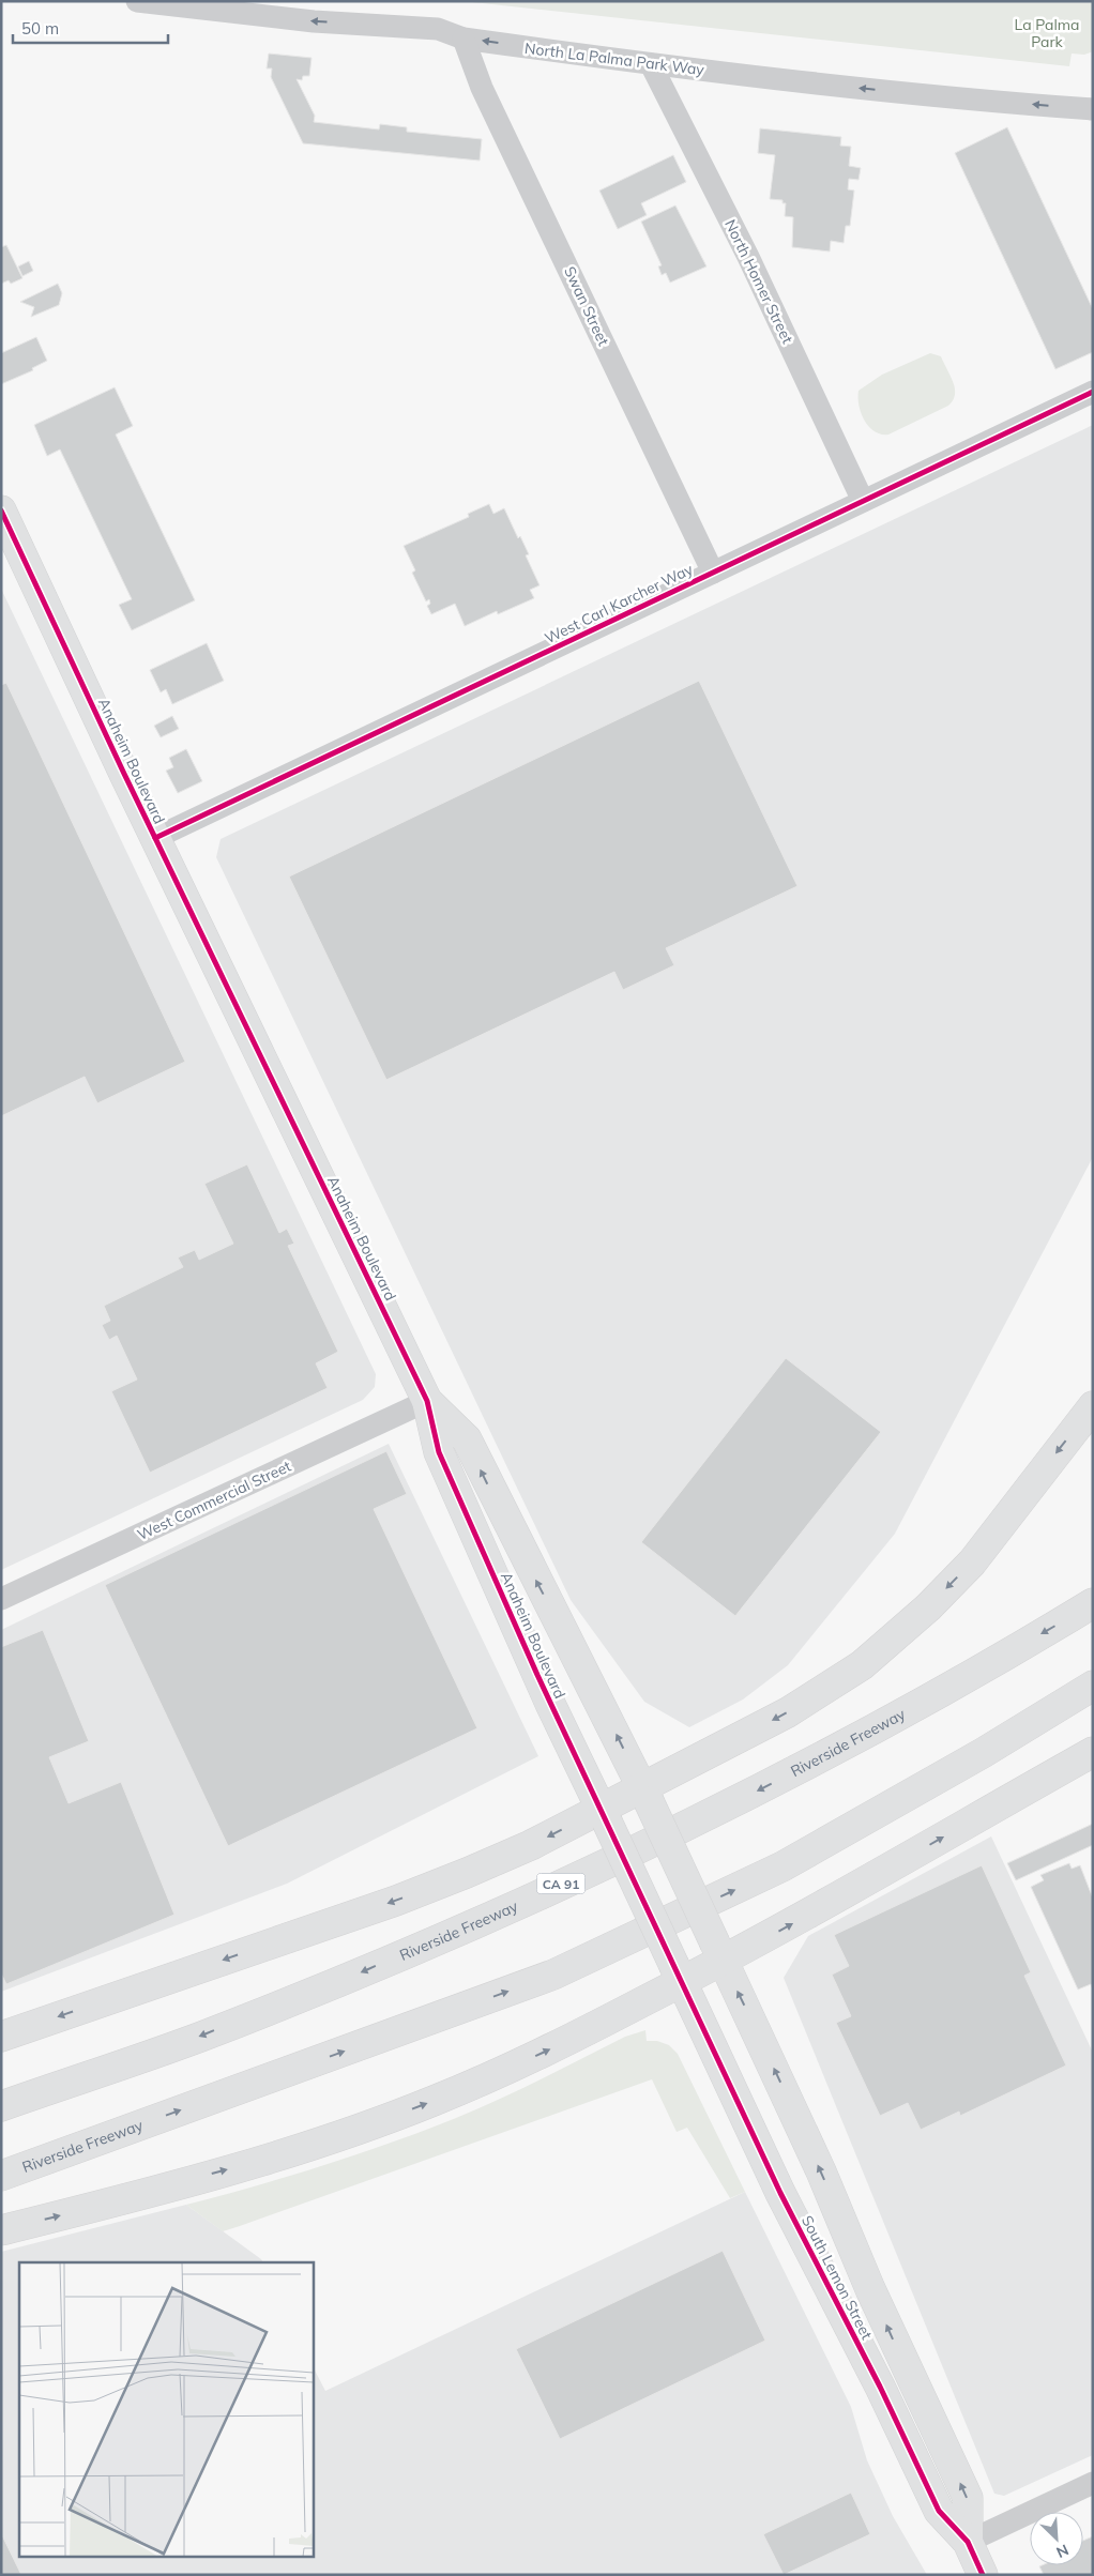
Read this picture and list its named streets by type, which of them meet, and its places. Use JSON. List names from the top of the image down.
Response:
{
  "streets": {
    "main road": [
      "Anaheim Boulevard",
      "Riverside Freeway",
      "CA 91",
      "South Lemon Street"
    ],
    "street": [
      "North La Palma Park Way",
      "North Homer Street",
      "Swan Street",
      "West Carl Karcher Way",
      "West Commercial Street"
    ]
  },
  "crossings": [
    ["North La Palma Park Way", "North Homer Street"],
    ["North La Palma Park Way", "Swan Street"],
    ["North Homer Street", "West Carl Karcher Way"],
    ["Swan Street", "West Carl Karcher Way"],
    ["West Carl Karcher Way", "Anaheim Boulevard"],
    ["Anaheim Boulevard", "West Commercial Street"],
    ["Anaheim Boulevard", "South Lemon Street"]
  ],
  "one_way": ["North La Palma Park Way"],
  "parks": ["La Palma Park"],
  "scale_bar": "50 m",
  "north": "bottom right"
}
